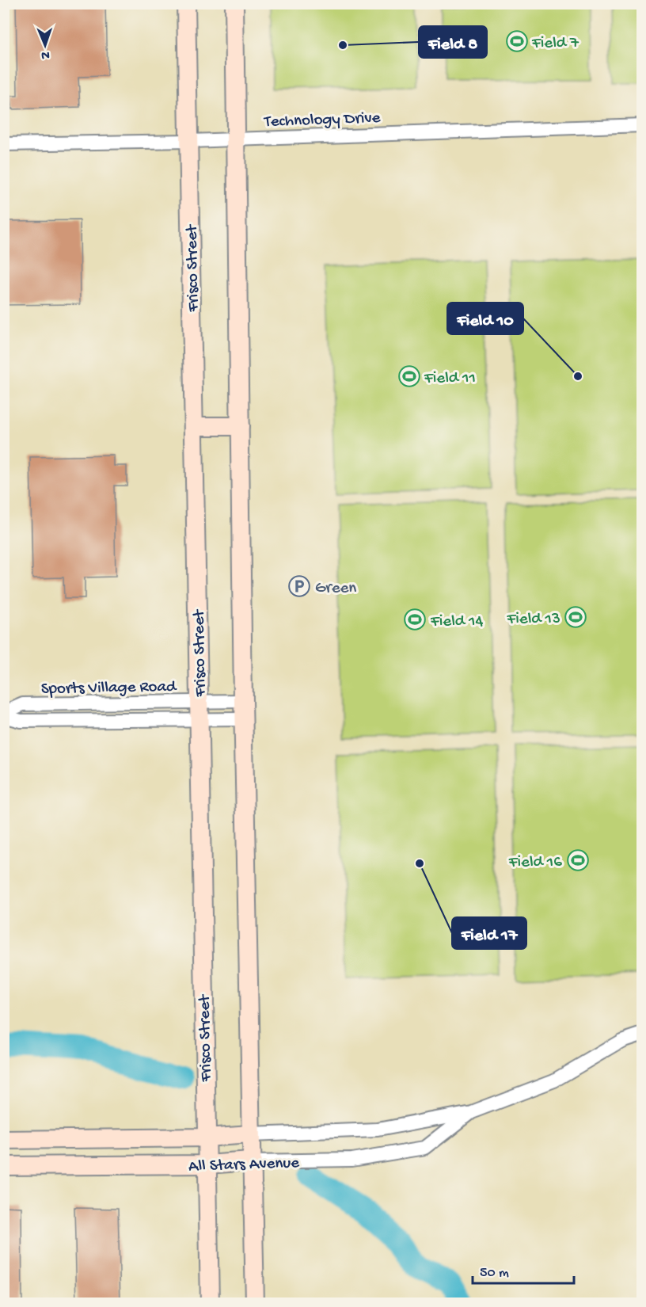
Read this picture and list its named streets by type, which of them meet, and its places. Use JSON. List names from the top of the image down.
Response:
{
  "streets": {
    "street": [
      "Technology Drive",
      "Frisco Street",
      "Sports Village Road",
      "All Stars Avenue"
    ]
  },
  "crossings": [
    ["Technology Drive", "Frisco Street"],
    ["Frisco Street", "Sports Village Road"],
    ["Frisco Street", "All Stars Avenue"]
  ],
  "places": {
    "sports": [
      "Field 7",
      "Field 11",
      "Field 13",
      "Field 14",
      "Field 16"
    ],
    "other": ["Field 8", "Field 10", "Field 17"],
    "parking": ["Green"]
  },
  "scale_bar": "50 m",
  "north": "bottom"
}
